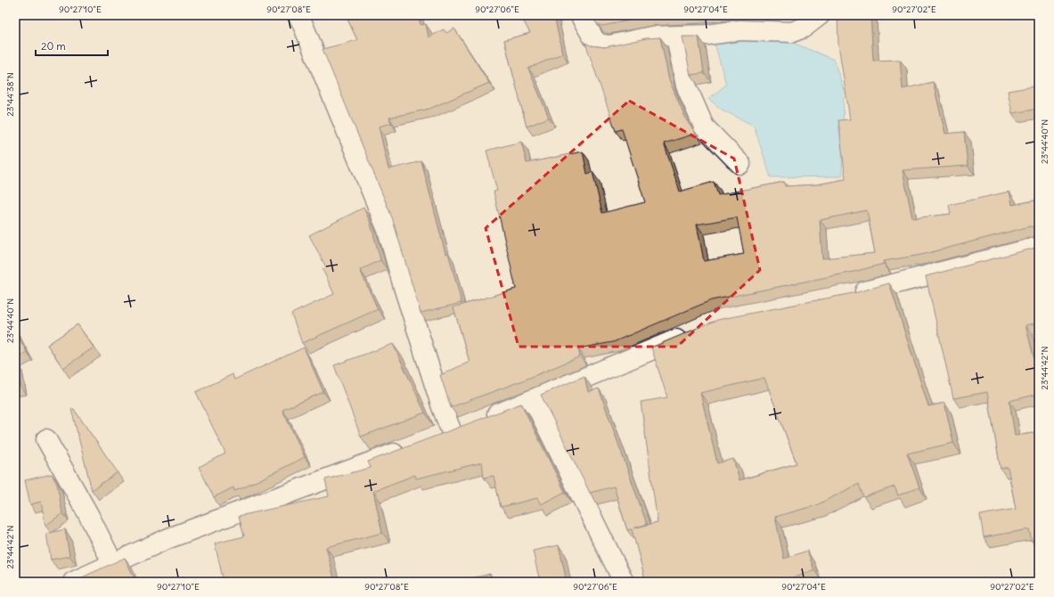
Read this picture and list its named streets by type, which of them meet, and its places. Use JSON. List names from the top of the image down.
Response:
{
  "scale_bar": "20 m",
  "coordinates": [
    "90°27'10\"E",
    "90°27'08\"E",
    "90°27'06\"E",
    "90°27'04\"E",
    "90°27'02\"E",
    "23°44'38\"N",
    "23°44'40\"N",
    "23°44'42\"N"
  ]
}
